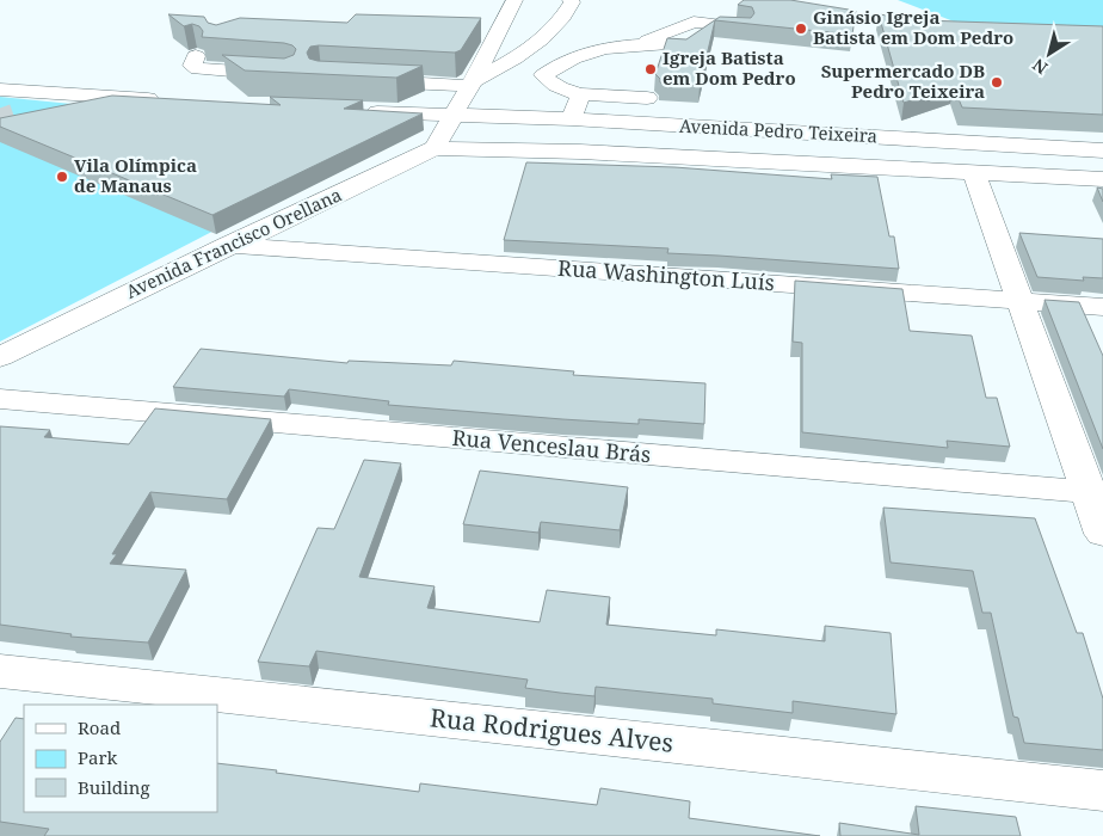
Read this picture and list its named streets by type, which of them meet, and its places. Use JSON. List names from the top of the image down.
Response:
{
  "streets": {
    "street": [
      "Avenida Pedro Teixeira",
      "Avenida Francisco Orellana",
      "Rua Washington Luís",
      "Rua Venceslau Brás",
      "Rua Rodrigues Alves"
    ]
  },
  "crossings": [
    ["Avenida Pedro Teixeira", "Avenida Francisco Orellana"],
    ["Avenida Francisco Orellana", "Rua Washington Luís"]
  ],
  "places": [
    "Ginásio Igreja Batista em Dom Pedro",
    "Igreja Batista em Dom Pedro",
    "Supermercado DB Pedro Teixeira",
    "Vila Olímpica de Manaus"
  ],
  "legend": ["Road", "Park", "Building"],
  "north": "bottom left"
}
